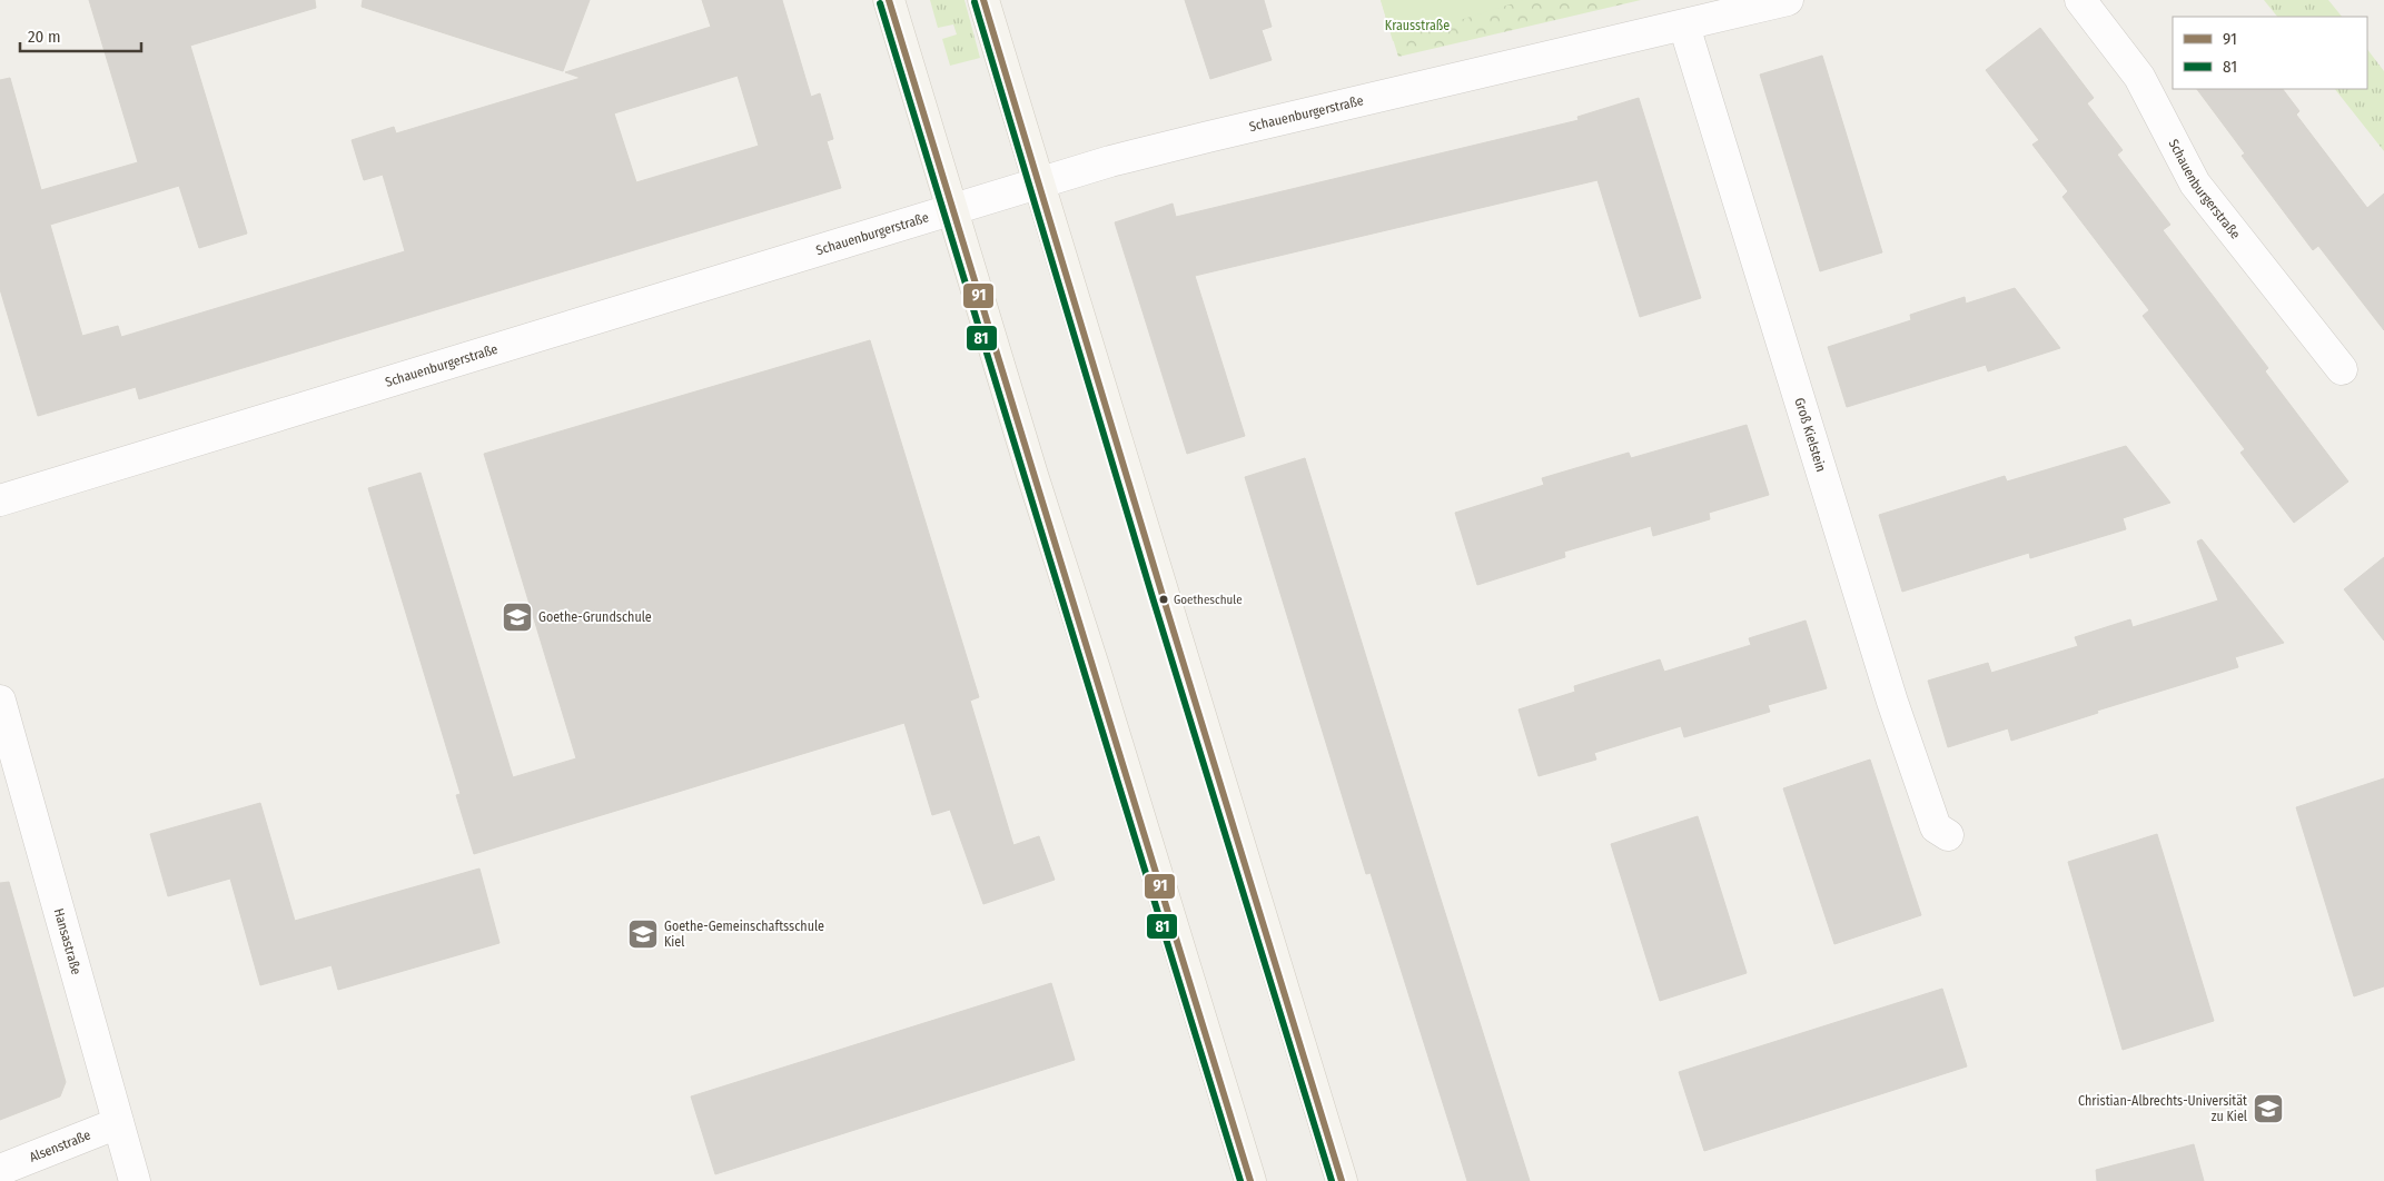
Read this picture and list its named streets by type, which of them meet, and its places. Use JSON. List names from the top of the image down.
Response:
{
  "streets": {
    "street": [
      "Schauenburgerstraße",
      "Groß Kielstein",
      "Hansastraße",
      "Alsenstraße"
    ]
  },
  "crossings": [
    ["Schauenburgerstraße", "Groß Kielstein"],
    ["Hansastraße", "Alsenstraße"]
  ],
  "parks": ["Krausstraße"],
  "places": {
    "other": ["Goetheschule"],
    "school or university": ["Goethe-Grundschule", "Goethe-Gemeinschaftsschule Kiel", "Christian-Albrechts-Universität zu Kiel"]
  },
  "lines": ["transit line 91", "transit line 81"],
  "legend": ["91", "81"],
  "scale_bar": "20 m"
}
